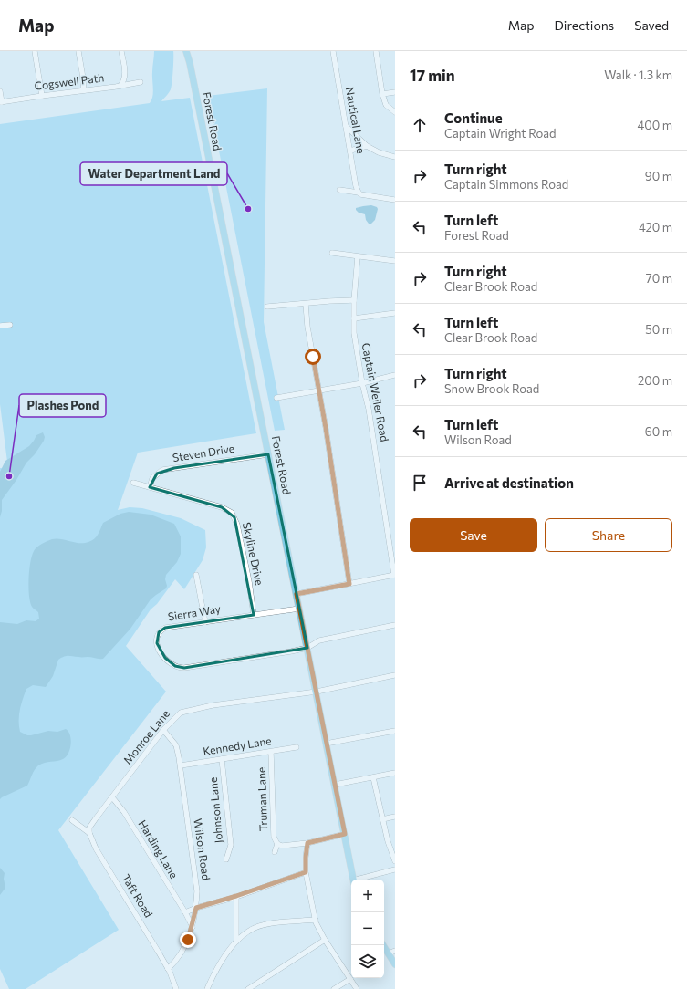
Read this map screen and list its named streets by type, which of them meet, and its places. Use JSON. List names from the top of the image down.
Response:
{
  "streets": {
    "main road": ["Forest Road"],
    "street": [
      "Cogswell Path",
      "Nautical Lane",
      "Captain Weiler Road",
      "Steven Drive",
      "Skyline Drive",
      "Sierra Way",
      "Monroe Lane",
      "Kennedy Lane",
      "Truman Lane",
      "Johnson Lane",
      "Harding Lane",
      "Wilson Road",
      "Taft Road"
    ]
  },
  "crossings": [
    ["Forest Road", "Steven Drive"],
    ["Forest Road", "Sierra Way"],
    ["Forest Road", "Monroe Lane"],
    ["Forest Road", "Truman Lane"],
    ["Steven Drive", "Skyline Drive"],
    ["Skyline Drive", "Sierra Way"],
    ["Monroe Lane", "Harding Lane"],
    ["Monroe Lane", "Wilson Road"],
    ["Monroe Lane", "Taft Road"],
    ["Kennedy Lane", "Truman Lane"],
    ["Kennedy Lane", "Johnson Lane"],
    ["Kennedy Lane", "Wilson Road"],
    ["Harding Lane", "Wilson Road"],
    ["Wilson Road", "Taft Road"]
  ],
  "places": ["Water Department Land", "Plashes Pond"],
  "page": {
    "header": "Map",
    "nav": ["Map", "Directions", "Saved"],
    "heading": ["17 min", "Walk · 1.3 km"],
    "list": [
      ["Continue", "Captain Wright Road", "400 m"],
      ["Turn right", "Captain Simmons Road", "90 m"],
      ["Turn left", "Forest Road", "420 m"],
      ["Turn right", "Clear Brook Road", "70 m"],
      ["Turn left", "Clear Brook Road", "50 m"],
      ["Turn right", "Snow Brook Road", "200 m"],
      ["Turn left", "Wilson Road", "60 m"],
      "Arrive at destination"
    ],
    "buttons": ["Save", "Share"],
    "map_buttons": ["+", "−"]
  }
}
